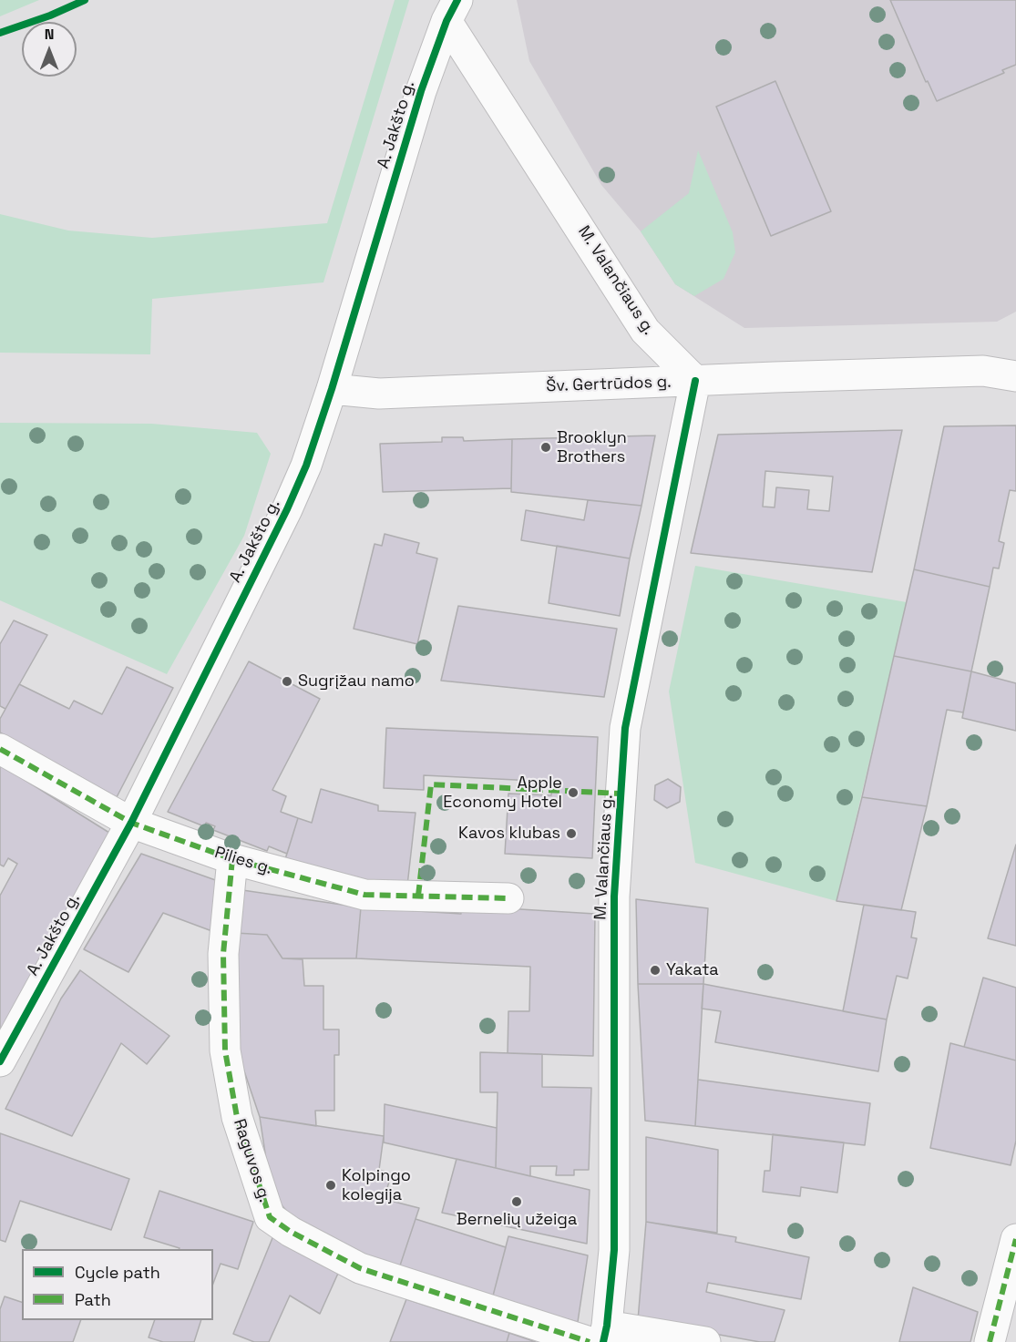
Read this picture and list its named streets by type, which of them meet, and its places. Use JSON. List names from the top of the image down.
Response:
{
  "streets": {
    "street": [
      "A. Jakšto g.",
      "M. Valančiaus g.",
      "Šv. Gertrūdos g.",
      "Pilies g.",
      "Raguvos g."
    ]
  },
  "crossings": [
    ["A. Jakšto g.", "M. Valančiaus g."],
    ["A. Jakšto g.", "Šv. Gertrūdos g."],
    ["A. Jakšto g.", "Pilies g."],
    ["M. Valančiaus g.", "Šv. Gertrūdos g."],
    ["M. Valančiaus g.", "Raguvos g."],
    ["Pilies g.", "Raguvos g."]
  ],
  "places": [
    "Brooklyn Brothers",
    "Sugrįžau namo",
    "Apple Economy Hotel",
    "Kavos klubas",
    "Yakata",
    "Kolpingo kolegija",
    "Bernelių užeiga"
  ],
  "legend": ["Cycle path", "Path"],
  "north": "top"
}
